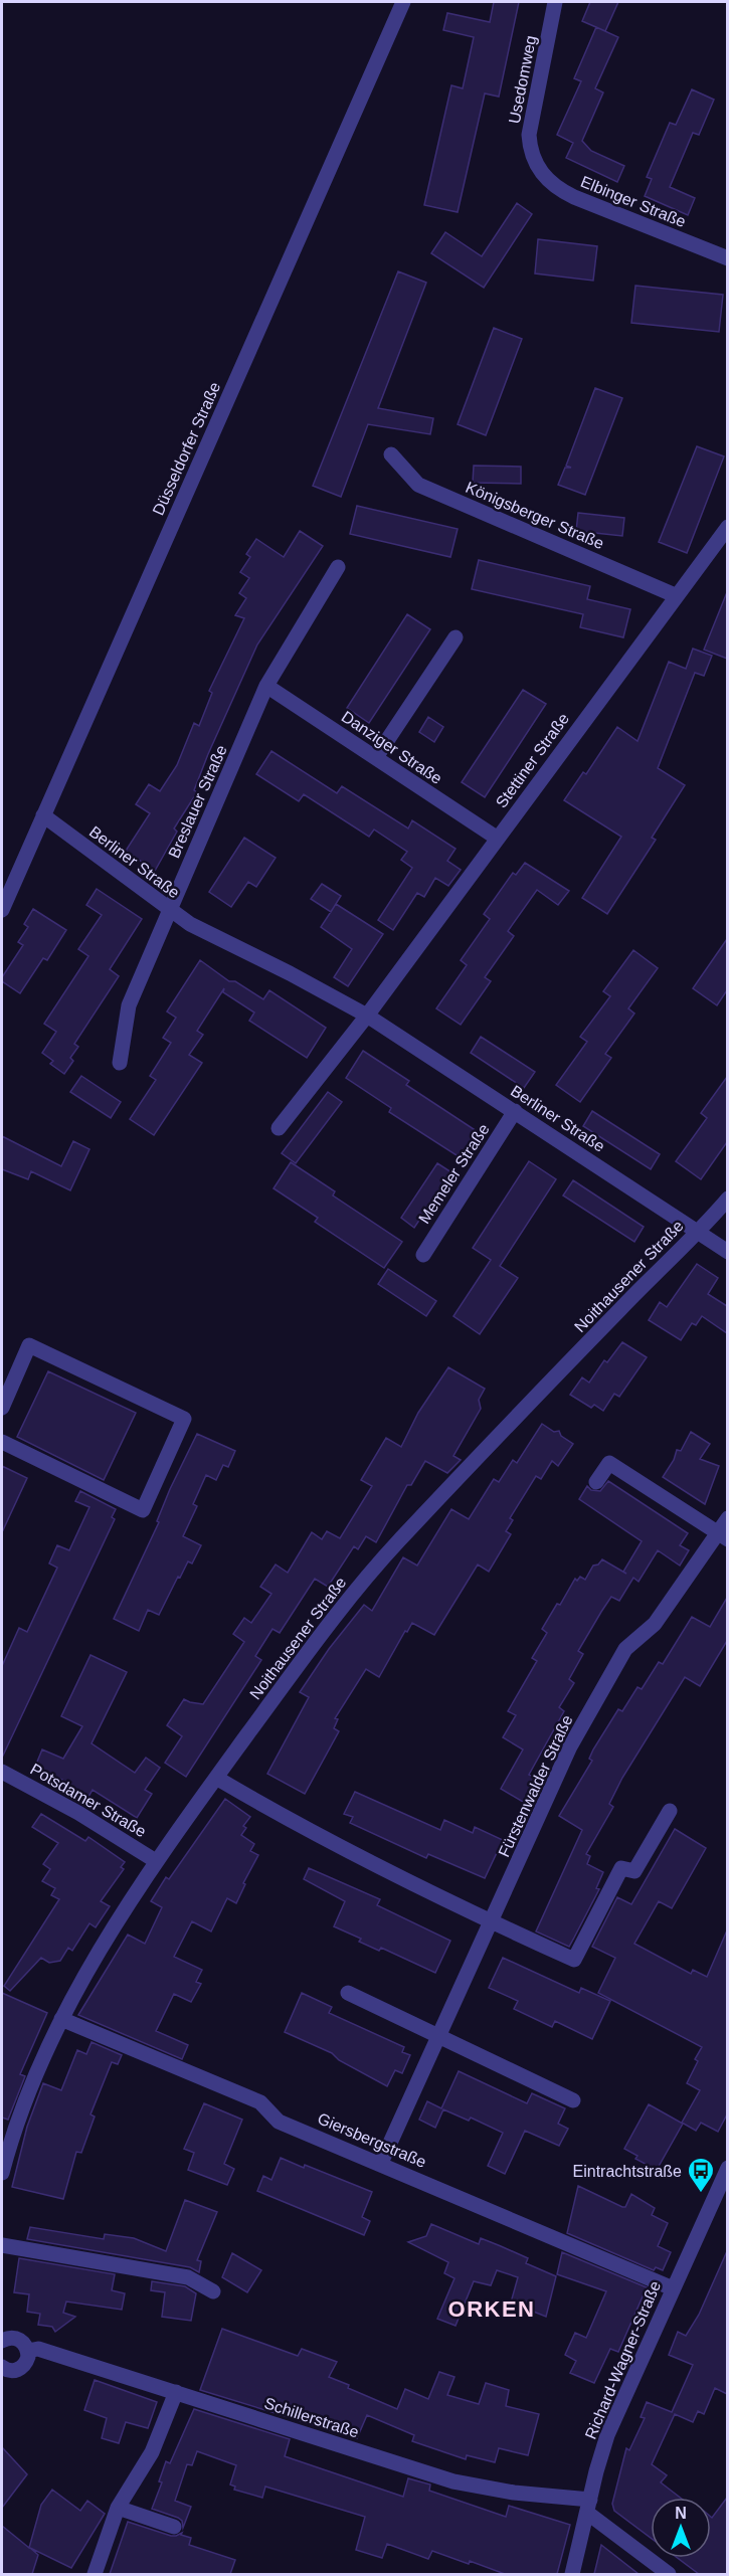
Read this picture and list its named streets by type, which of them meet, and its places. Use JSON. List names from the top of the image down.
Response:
{
  "streets": {
    "street": [
      "Usedomweg",
      "Elbinger Straße",
      "Düsseldorfer Straße",
      "Königsberger Straße",
      "Danziger Straße",
      "Stettiner Straße",
      "Breslauer Straße",
      "Berliner Straße",
      "Memeler Straße",
      "Noithausener Straße",
      "Fürstenwalder Straße",
      "Potsdamer Straße",
      "Giersbergstraße",
      "Richard-Wagner-Straße",
      "Schillerstraße"
    ]
  },
  "crossings": [
    ["Usedomweg", "Elbinger Straße"],
    ["Düsseldorfer Straße", "Berliner Straße"],
    ["Königsberger Straße", "Stettiner Straße"],
    ["Danziger Straße", "Stettiner Straße"],
    ["Danziger Straße", "Breslauer Straße"],
    ["Stettiner Straße", "Berliner Straße"],
    ["Breslauer Straße", "Berliner Straße"],
    ["Berliner Straße", "Memeler Straße"],
    ["Berliner Straße", "Noithausener Straße"],
    ["Noithausener Straße", "Potsdamer Straße"],
    ["Noithausener Straße", "Giersbergstraße"],
    ["Fürstenwalder Straße", "Giersbergstraße"],
    ["Giersbergstraße", "Richard-Wagner-Straße"],
    ["Richard-Wagner-Straße", "Schillerstraße"]
  ],
  "districts": ["ORKEN"],
  "places": {
    "bus stop": ["Eintrachtstraße"]
  },
  "north": "top"
}
